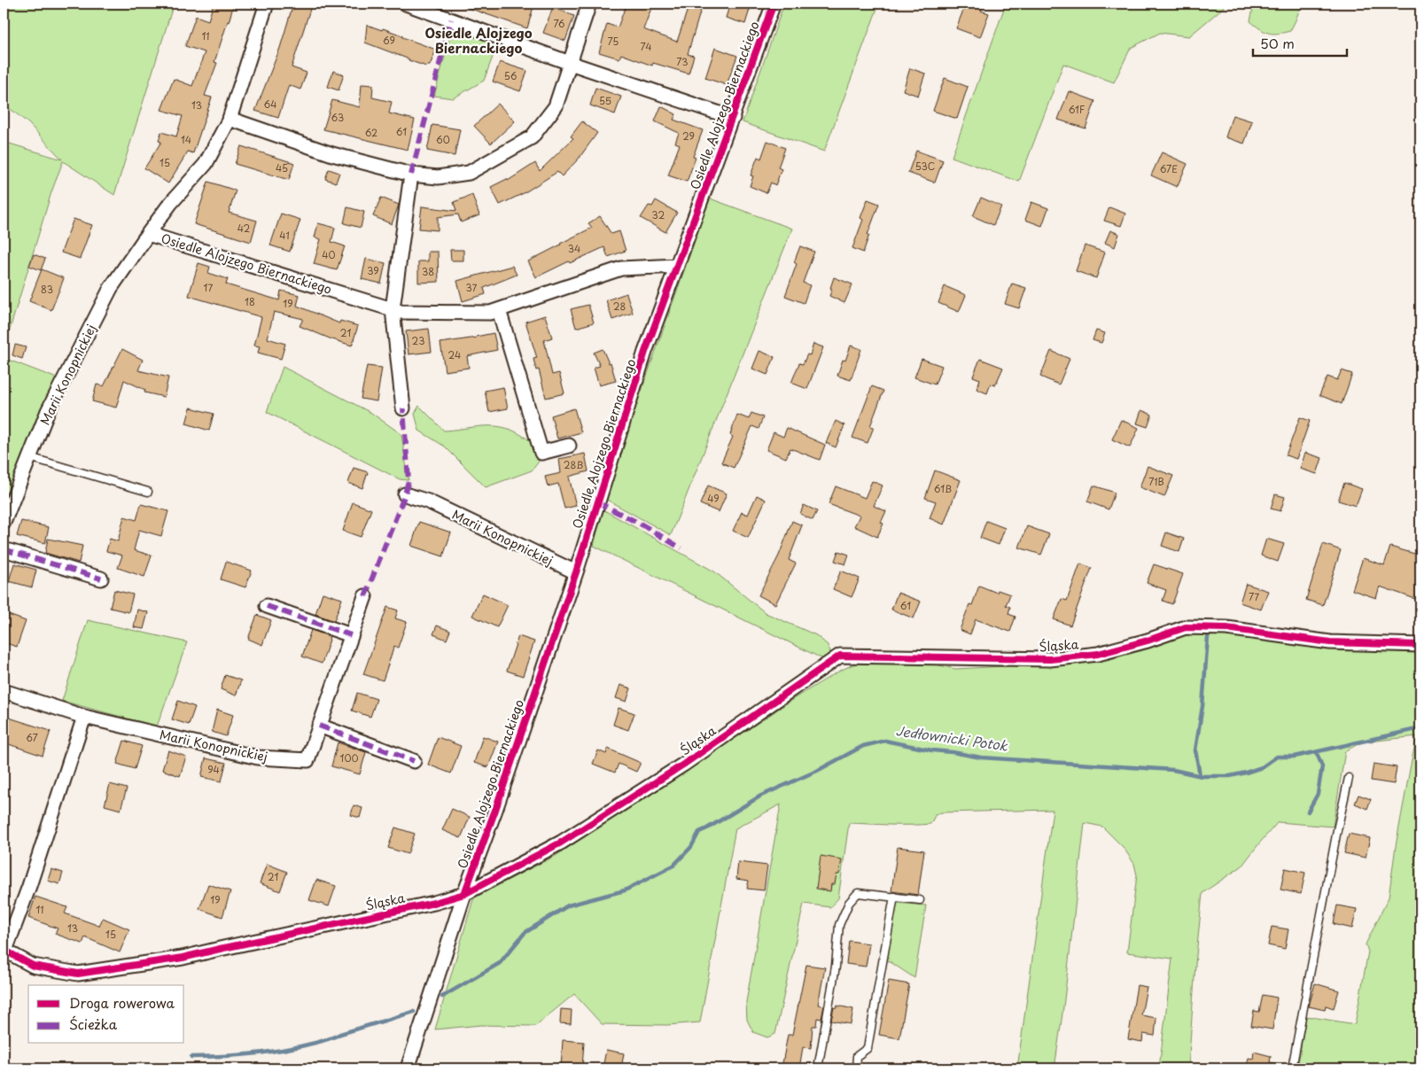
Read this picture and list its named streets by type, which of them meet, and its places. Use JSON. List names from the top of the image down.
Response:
{
  "streets": {
    "street": ["Osiedle Alojzego Biernackiego", "Marii Konopnickiej", "Śląska"]
  },
  "crossings": [
    ["Osiedle Alojzego Biernackiego", "Marii Konopnickiej"],
    ["Osiedle Alojzego Biernackiego", "Śląska"]
  ],
  "districts": ["Osiedle Alojzego Biernackiego"],
  "water": ["Jedłownicki Potok"],
  "house_numbers": [
    "76",
    "11",
    "69",
    "75",
    "74",
    "73",
    "56",
    "55",
    "64",
    "13",
    "61F",
    "63",
    "61",
    "62",
    "29",
    "14",
    "60",
    "15",
    "53C",
    "45",
    "67E",
    "32",
    "42",
    "41",
    "34",
    "40",
    "39",
    "38",
    "17",
    "37",
    "83",
    "18",
    "19",
    "28",
    "21",
    "23",
    "24",
    "28B",
    "71B",
    "61B",
    "49",
    "77",
    "61",
    "67",
    "100",
    "94",
    "21",
    "19",
    "11",
    "13",
    "15"
  ],
  "legend": ["Droga rowerowa", "Ścieżka"],
  "scale_bar": "50 m"
}
